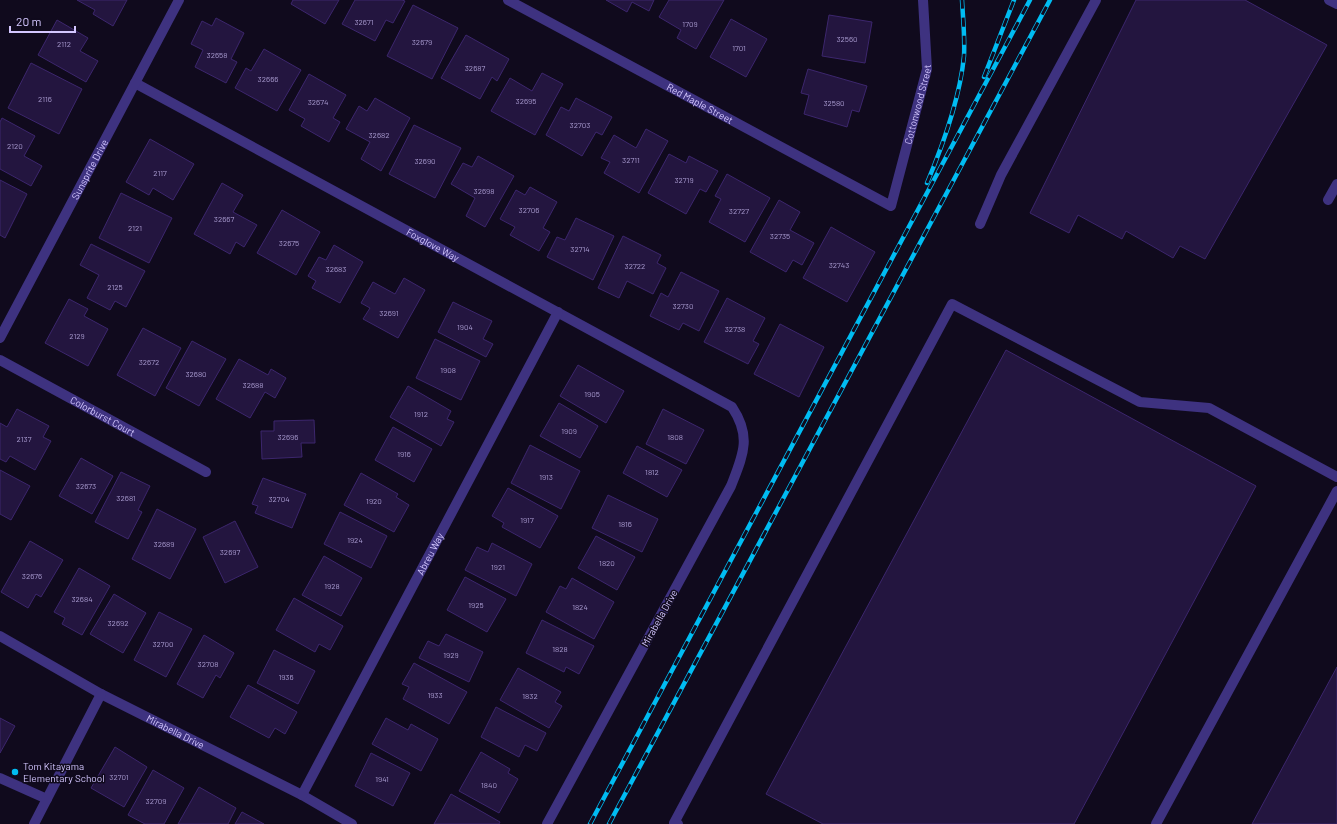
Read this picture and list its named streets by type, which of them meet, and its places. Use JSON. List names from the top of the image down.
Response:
{
  "streets": {
    "street": [
      "Red Maple Street",
      "Cottonwood Street",
      "Sunsprite Drive",
      "Foxglove Way",
      "Colorburst Court",
      "Abreu Way",
      "Mirabella Drive"
    ]
  },
  "crossings": [
    ["Red Maple Street", "Cottonwood Street"],
    ["Sunsprite Drive", "Foxglove Way"],
    ["Foxglove Way", "Abreu Way"],
    ["Foxglove Way", "Mirabella Drive"],
    ["Abreu Way", "Mirabella Drive"]
  ],
  "places": ["Tom Kitayama Elementary School"],
  "house_numbers": [
    "32671",
    "1709",
    "32560",
    "32679",
    "2112",
    "1701",
    "32658",
    "32687",
    "32666",
    "2116",
    "32695",
    "32674",
    "32580",
    "32703",
    "32682",
    "2120",
    "32711",
    "32690",
    "2117",
    "32719",
    "32698",
    "32706",
    "32727",
    "32667",
    "2121",
    "32735",
    "32675",
    "32714",
    "32743",
    "32722",
    "32683",
    "2125",
    "32730",
    "32691",
    "1904",
    "32738",
    "2129",
    "32672",
    "1908",
    "32680",
    "32688",
    "1905",
    "1912",
    "1909",
    "32696",
    "1808",
    "2137",
    "1916",
    "1812",
    "1913",
    "32673",
    "32681",
    "32704",
    "1920",
    "1917",
    "1816",
    "1924",
    "32689",
    "32697",
    "1820",
    "1921",
    "32676",
    "1928",
    "32684",
    "1925",
    "1824",
    "32692",
    "32700",
    "1828",
    "1929",
    "32708",
    "1936",
    "1933",
    "1832",
    "32701",
    "1941",
    "1840",
    "32709"
  ],
  "scale_bar": "20 m"
}
